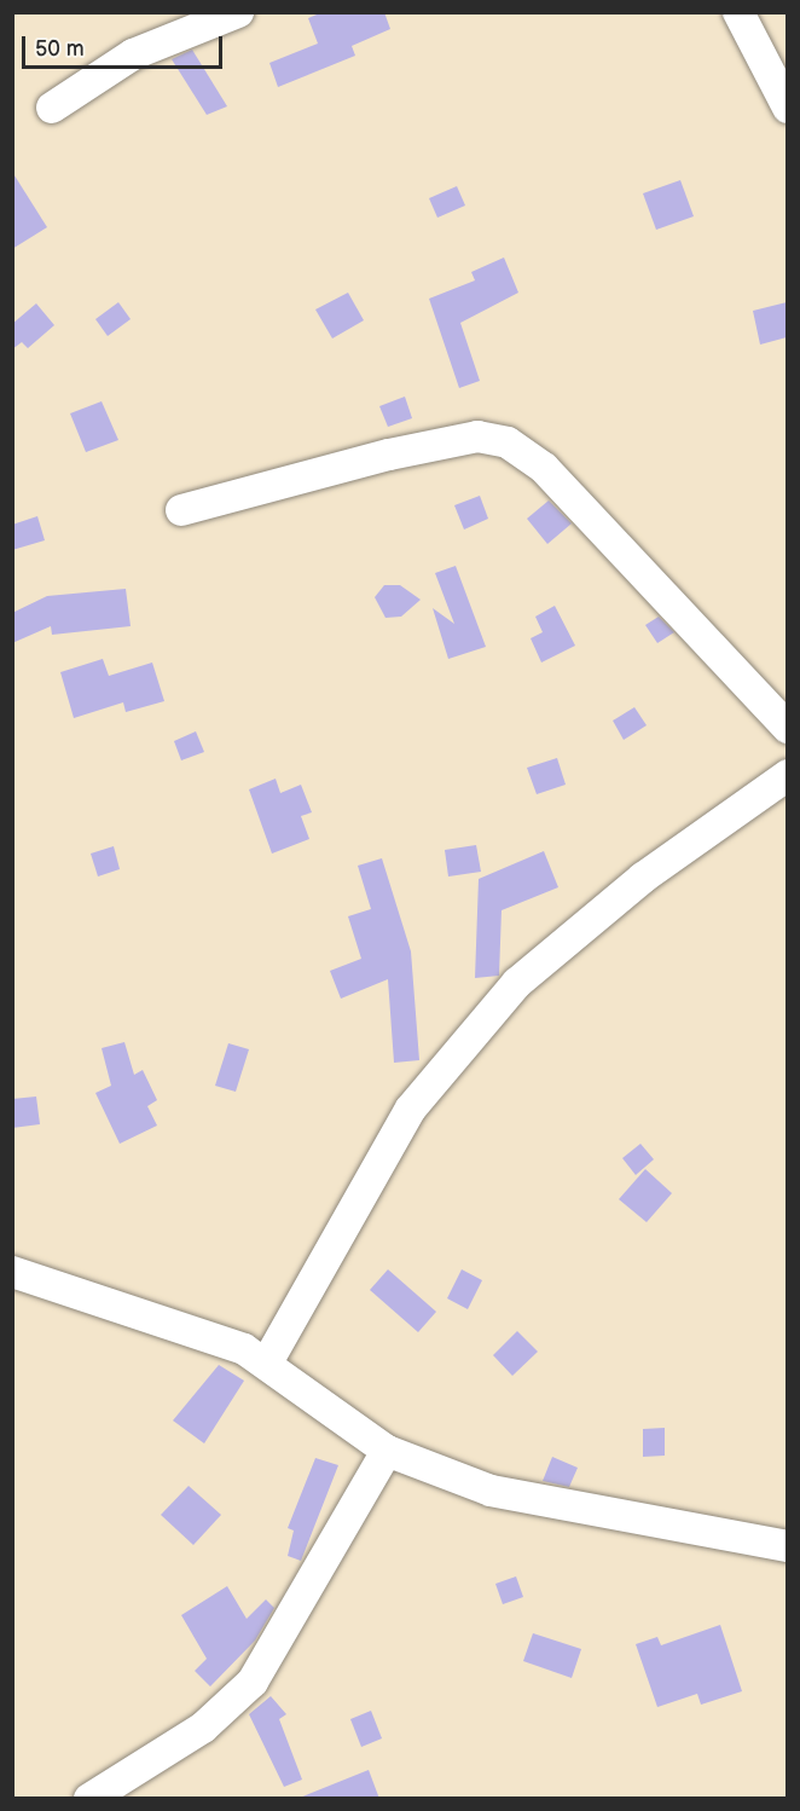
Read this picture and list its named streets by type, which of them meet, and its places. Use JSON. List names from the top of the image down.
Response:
{
  "scale_bar": "50 m"
}
